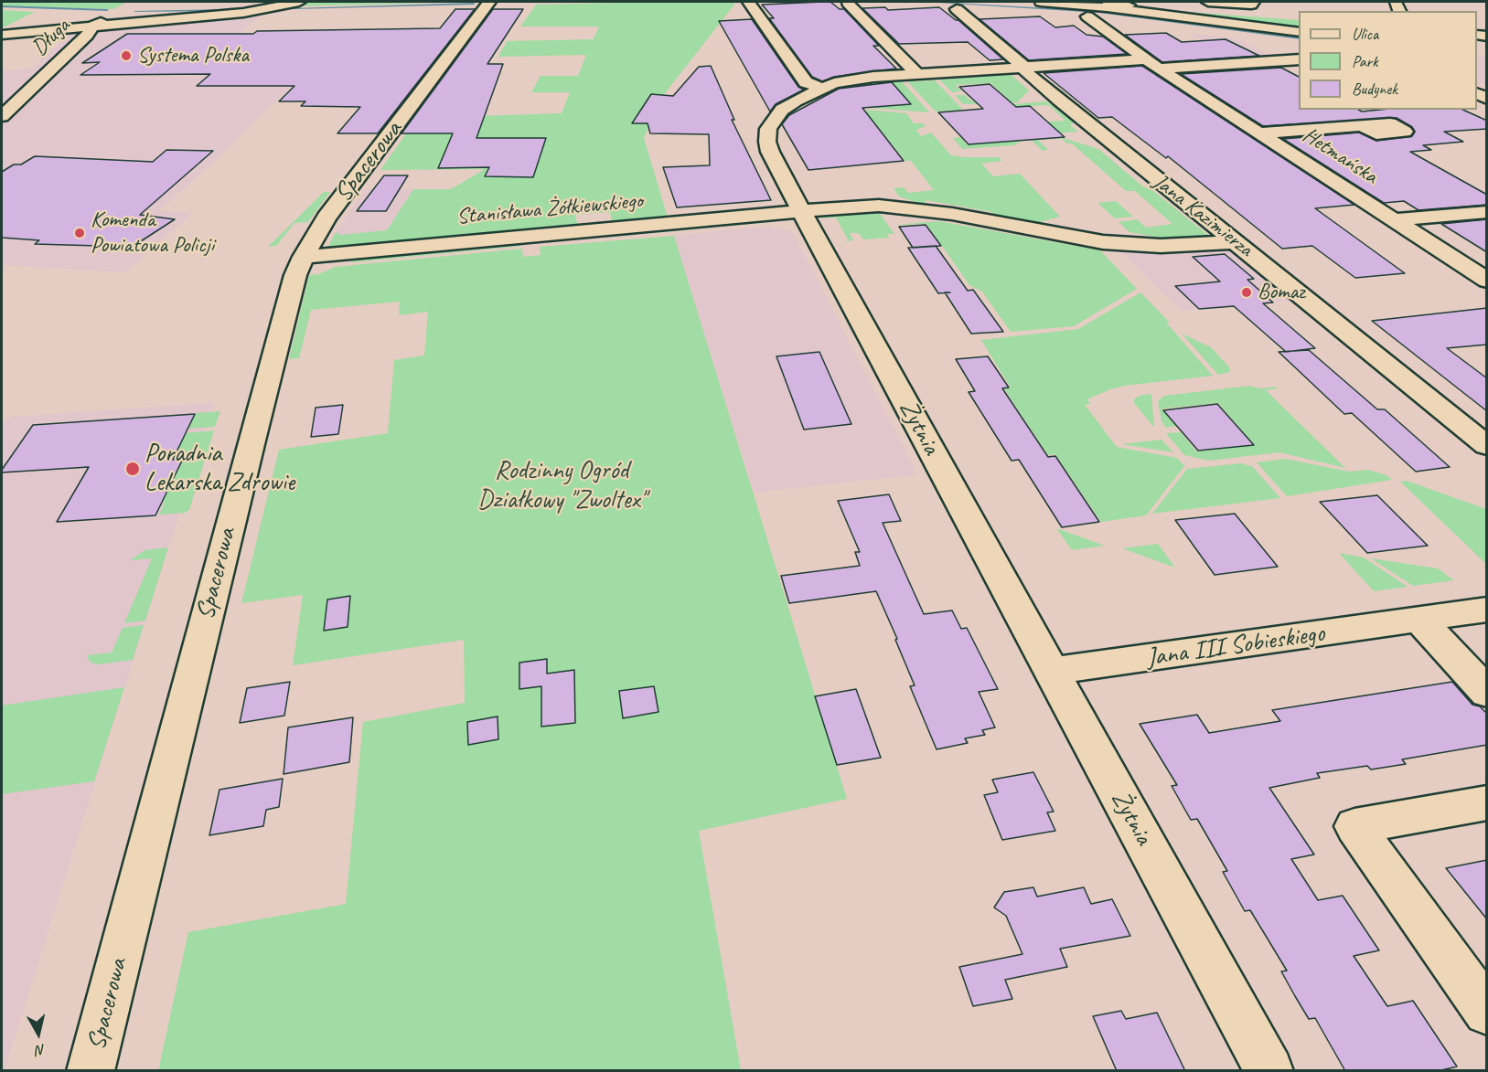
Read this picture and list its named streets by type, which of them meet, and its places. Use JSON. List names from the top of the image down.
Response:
{
  "streets": {
    "street": [
      "Długa",
      "Hetmańska",
      "Spacerowa",
      "Stanisława Żółkiewskiego",
      "Jana Kazimierza",
      "Żytnia",
      "Jana III Sobieskiego"
    ]
  },
  "crossings": [
    ["Hetmańska", "Żytnia"],
    ["Spacerowa", "Stanisława Żółkiewskiego"],
    ["Stanisława Żółkiewskiego", "Jana Kazimierza"],
    ["Stanisława Żółkiewskiego", "Żytnia"],
    ["Jana Kazimierza", "Żytnia"],
    ["Żytnia", "Jana III Sobieskiego"]
  ],
  "parks": ["Rodzinny Ogród Działkowy \"Zwoltex\""],
  "places": [
    "Systema Polska",
    "Komenda Powiatowa Policji",
    "Bomaz",
    "Poradnia Lekarska Zdrowie"
  ],
  "legend": ["Ulica", "Park", "Budynek"],
  "north": "bottom"
}
